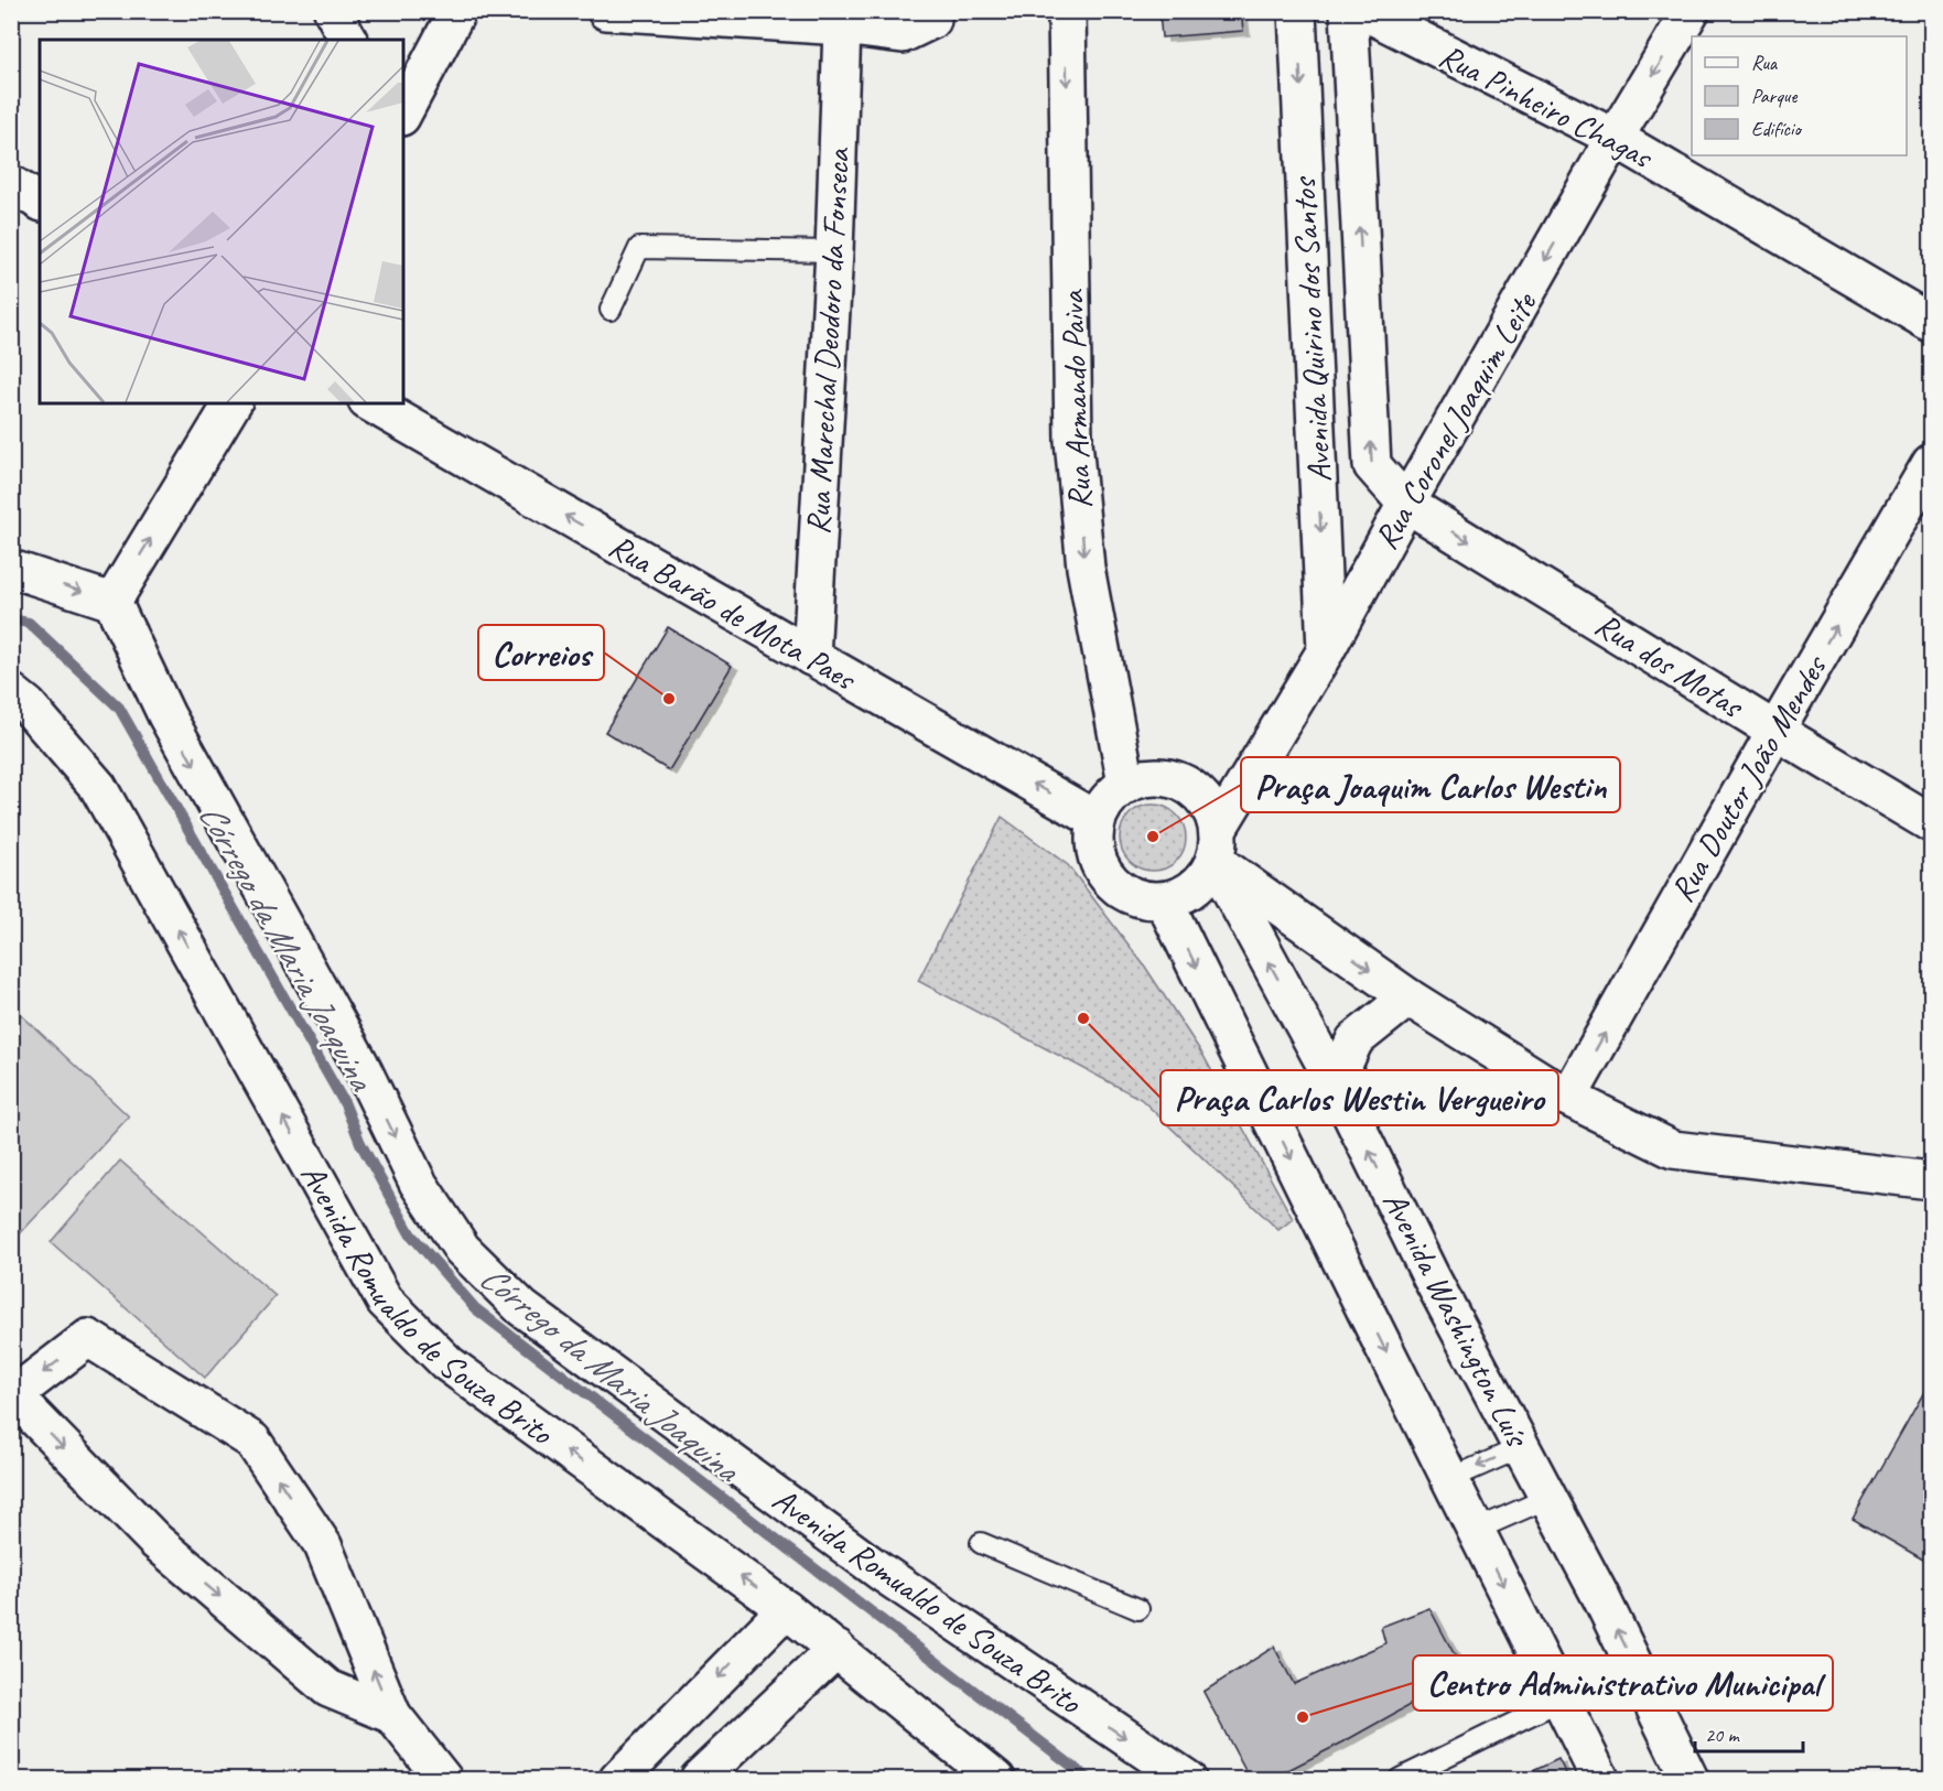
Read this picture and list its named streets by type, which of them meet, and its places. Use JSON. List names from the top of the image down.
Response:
{
  "streets": {
    "main road": [
      "Rua Pinheiro Chagas",
      "Avenida Quirino dos Santos",
      "Rua Marechal Deodoro da Fonseca",
      "Rua Armando Paiva",
      "Rua Coronel Joaquim Leite",
      "Rua Barão de Mota Paes",
      "Rua dos Motas",
      "Rua Doutor João Mendes",
      "Avenida Romualdo de Souza Brito",
      "Avenida Washington Luís"
    ]
  },
  "crossings": [
    ["Rua Pinheiro Chagas", "Rua Coronel Joaquim Leite"],
    ["Avenida Quirino dos Santos", "Rua Coronel Joaquim Leite"],
    ["Avenida Quirino dos Santos", "Rua dos Motas"],
    ["Rua Marechal Deodoro da Fonseca", "Rua Barão de Mota Paes"],
    ["Rua Armando Paiva", "Rua Coronel Joaquim Leite"],
    ["Rua Armando Paiva", "Rua Barão de Mota Paes"],
    ["Rua Armando Paiva", "Avenida Washington Luís"],
    ["Rua Coronel Joaquim Leite", "Rua Barão de Mota Paes"],
    ["Rua Coronel Joaquim Leite", "Rua dos Motas"],
    ["Rua Coronel Joaquim Leite", "Avenida Washington Luís"],
    ["Rua Barão de Mota Paes", "Avenida Washington Luís"],
    ["Rua dos Motas", "Rua Doutor João Mendes"]
  ],
  "one_way": [
    "Rua Armando Paiva",
    "Rua Coronel Joaquim Leite",
    "Rua Barão de Mota Paes",
    "Rua dos Motas",
    "Rua Doutor João Mendes"
  ],
  "water": ["Córrego da Maria Joaquina"],
  "places": [
    "Correios",
    "Praça Joaquim Carlos Westin",
    "Praça Carlos Westin Vergueiro",
    "Centro Administrativo Municipal"
  ],
  "legend": ["Rua", "Parque", "Edifício"],
  "scale_bar": "20 m"
}
